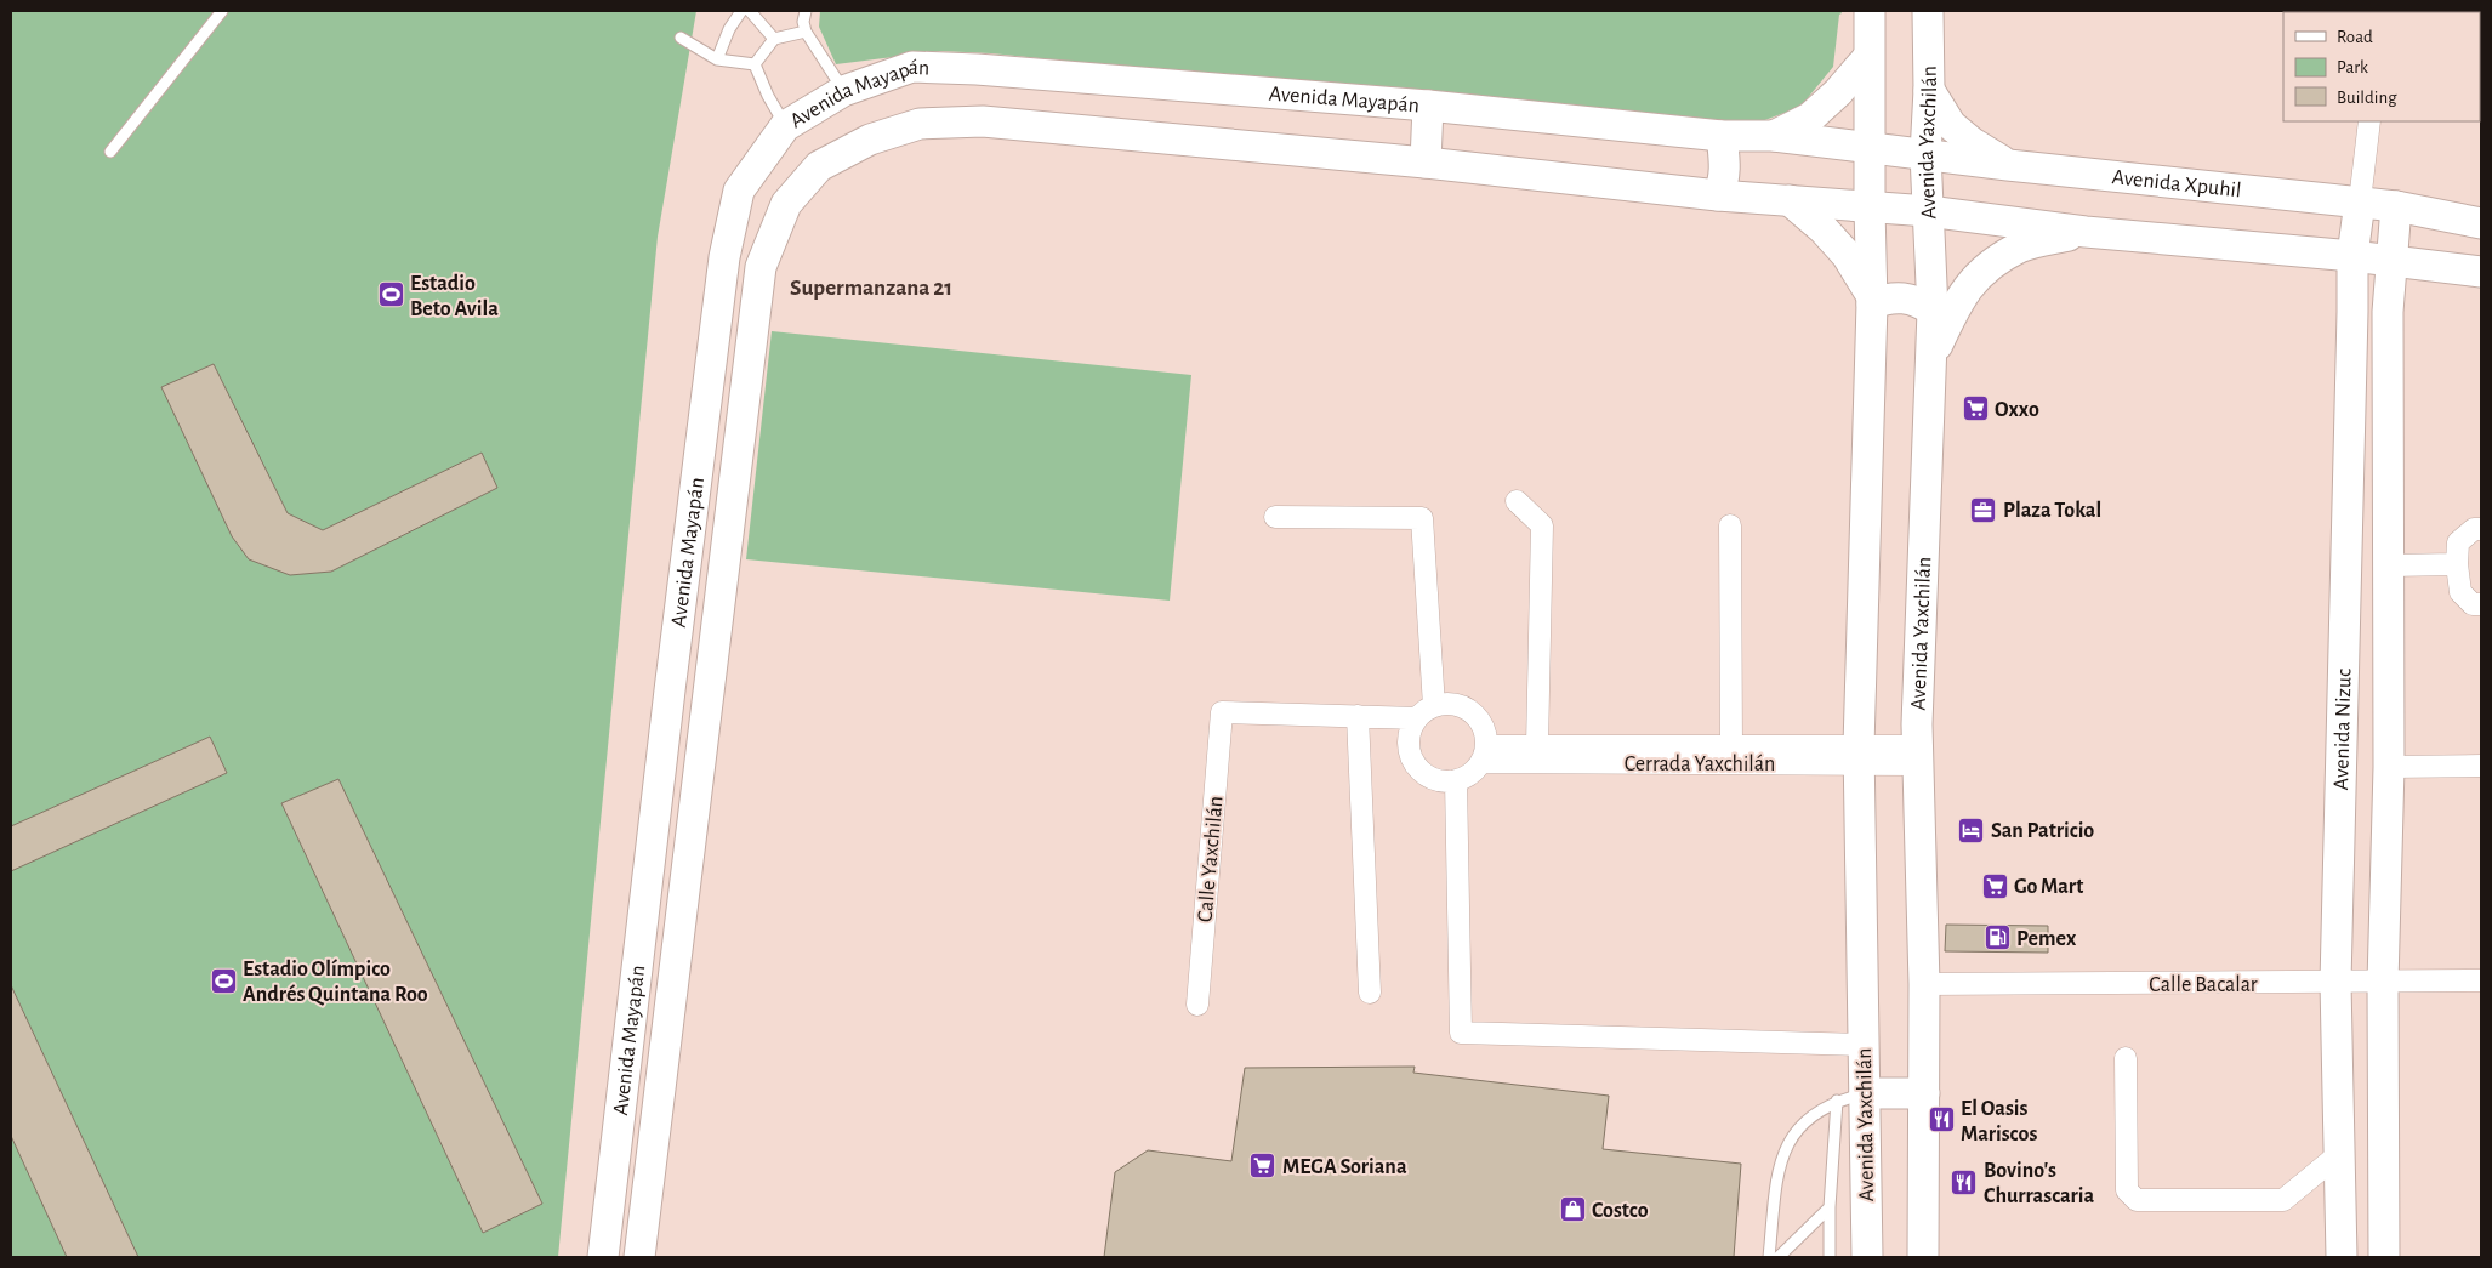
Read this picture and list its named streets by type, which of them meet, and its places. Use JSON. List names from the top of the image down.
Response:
{
  "streets": {
    "street": [
      "Avenida Mayapán",
      "Avenida Yaxchilán",
      "Avenida Xpuhil",
      "Avenida Nizuc",
      "Cerrada Yaxchilán",
      "Calle Yaxchilán",
      "Calle Bacalar"
    ]
  },
  "crossings": [
    ["Avenida Mayapán", "Avenida Yaxchilán"],
    ["Avenida Mayapán", "Avenida Xpuhil"],
    ["Avenida Yaxchilán", "Avenida Xpuhil"],
    ["Avenida Yaxchilán", "Cerrada Yaxchilán"],
    ["Avenida Yaxchilán", "Calle Bacalar"],
    ["Avenida Xpuhil", "Avenida Nizuc"],
    ["Avenida Nizuc", "Calle Bacalar"]
  ],
  "districts": ["Supermanzana 21"],
  "places": {
    "sports": ["Estadio Beto Avila", "Estadio Olímpico Andrés Quintana Roo"],
    "supermarket": ["Oxxo", "Go Mart", "MEGA Soriana"],
    "office": ["Plaza Tokal"],
    "hotel": ["San Patricio"],
    "fuel station": ["Pemex"],
    "restaurant": ["El Oasis Mariscos", "Bovino's Churrascaria"],
    "shop": ["Costco"]
  },
  "legend": ["Road", "Park", "Building"]
}
